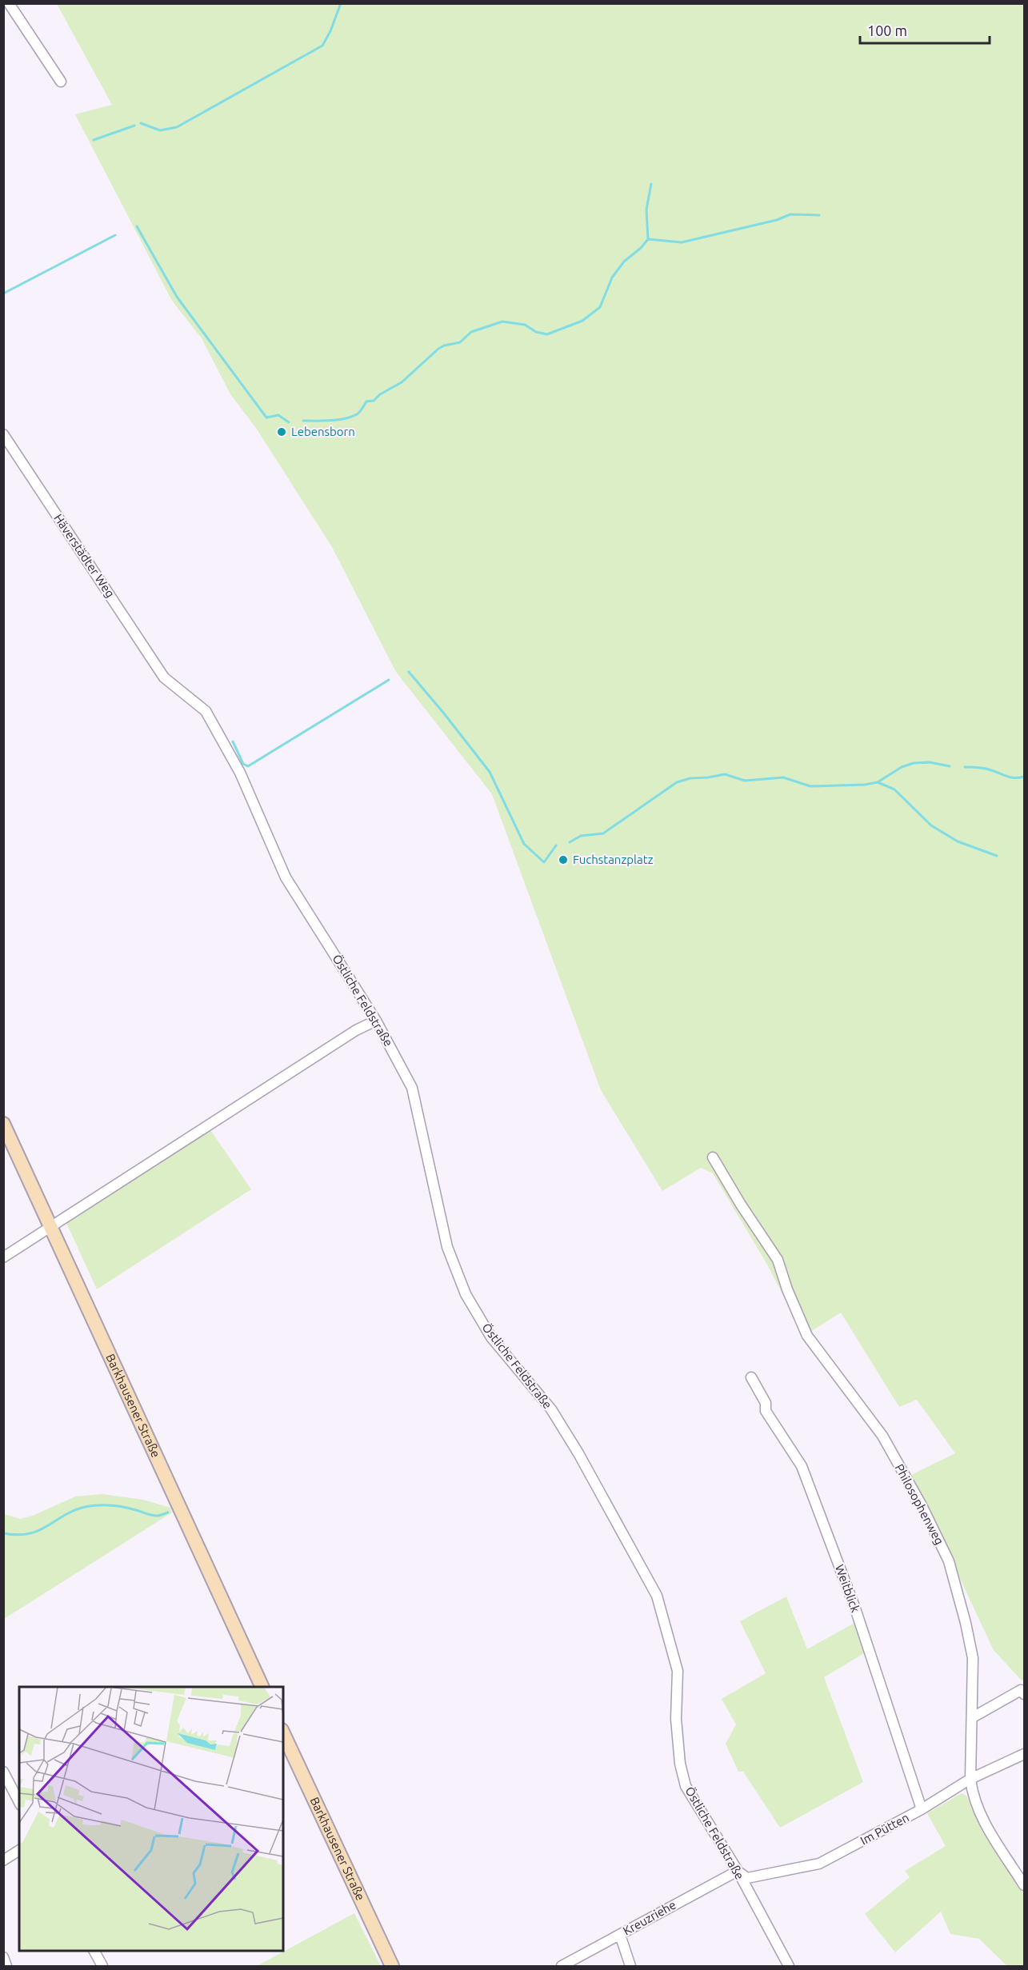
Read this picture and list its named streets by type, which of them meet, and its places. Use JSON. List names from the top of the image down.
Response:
{
  "streets": {
    "main road": ["Barkhausener Straße"],
    "street": [
      "Häverstädter Weg",
      "Östliche Feldstraße",
      "Philosophenweg",
      "Weitblick",
      "Im Pütten",
      "Kreuzriehe"
    ]
  },
  "crossings": [
    ["Häverstädter Weg", "Östliche Feldstraße"],
    ["Östliche Feldstraße", "Im Pütten"],
    ["Östliche Feldstraße", "Kreuzriehe"],
    ["Philosophenweg", "Im Pütten"],
    ["Weitblick", "Im Pütten"],
    ["Im Pütten", "Kreuzriehe"]
  ],
  "places": ["Lebensborn", "Fuchstanzplatz"],
  "scale_bar": "100 m"
}
